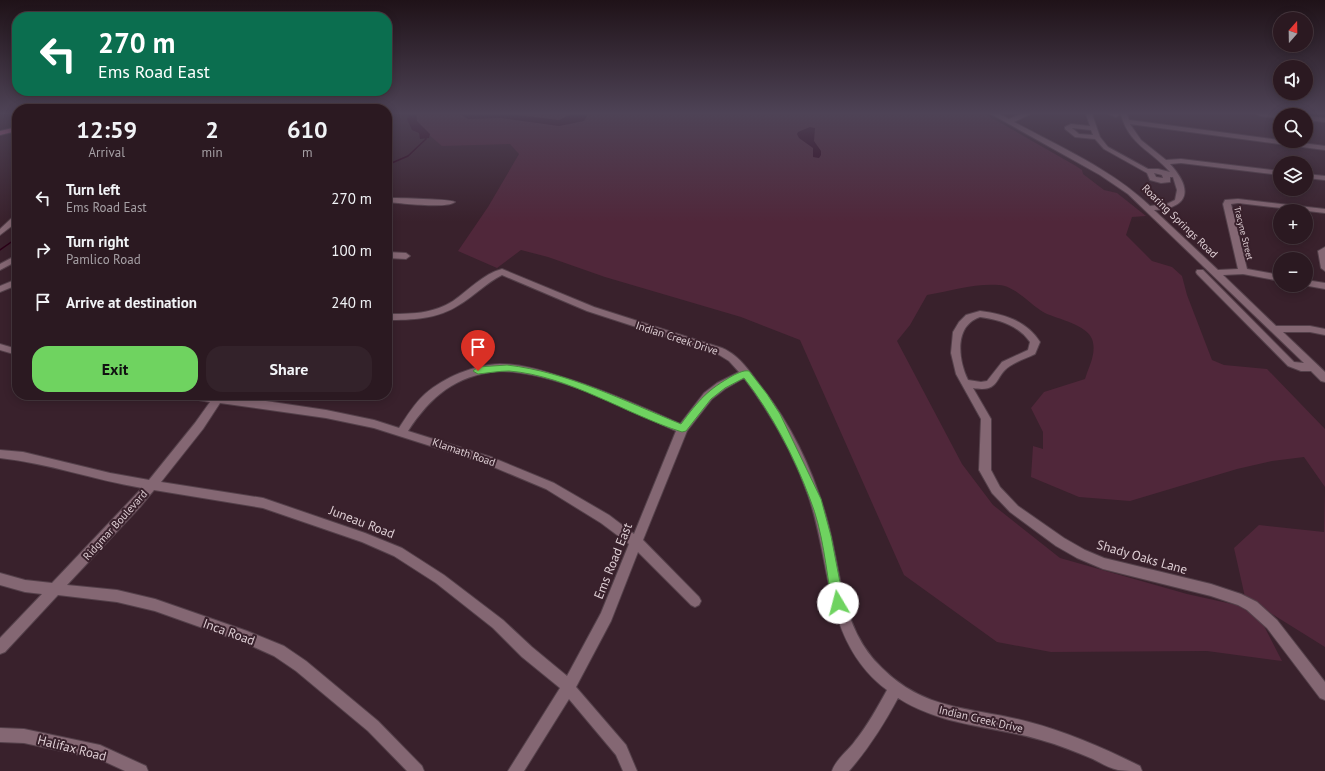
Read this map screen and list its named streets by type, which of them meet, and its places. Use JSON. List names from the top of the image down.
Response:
{
  "streets": {
    "street": [
      "Roaring Springs Road",
      "Tracyne Street",
      "Indian Creek Drive",
      "Klamath Road",
      "Juneau Road",
      "Ridgmar Boulevard",
      "Shady Oaks Lane",
      "Ems Road East",
      "Inca Road",
      "Halifax Road"
    ]
  },
  "crossings": [
    ["Indian Creek Drive", "Ems Road East"],
    ["Klamath Road", "Ems Road East"],
    ["Juneau Road", "Ridgmar Boulevard"],
    ["Juneau Road", "Ems Road East"],
    ["Ridgmar Boulevard", "Inca Road"]
  ],
  "north": "top",
  "page": {
    "map_buttons": ["+", "−"],
    "turn": ["270 m", "Ems Road East"],
    "eta": [
      "12:59",
      "Arrival",
      "2",
      "min",
      "610",
      "m"
    ],
    "list": [
      {
        "name": "Turn left",
        "note": "Ems Road East",
        "value": "270 m"
      },
      {
        "name": "Turn right",
        "note": "Pamlico Road",
        "value": "100 m"
      },
      {
        "name": "Arrive at destination",
        "value": "240 m"
      }
    ],
    "buttons": ["Exit", "Share"]
  }
}
